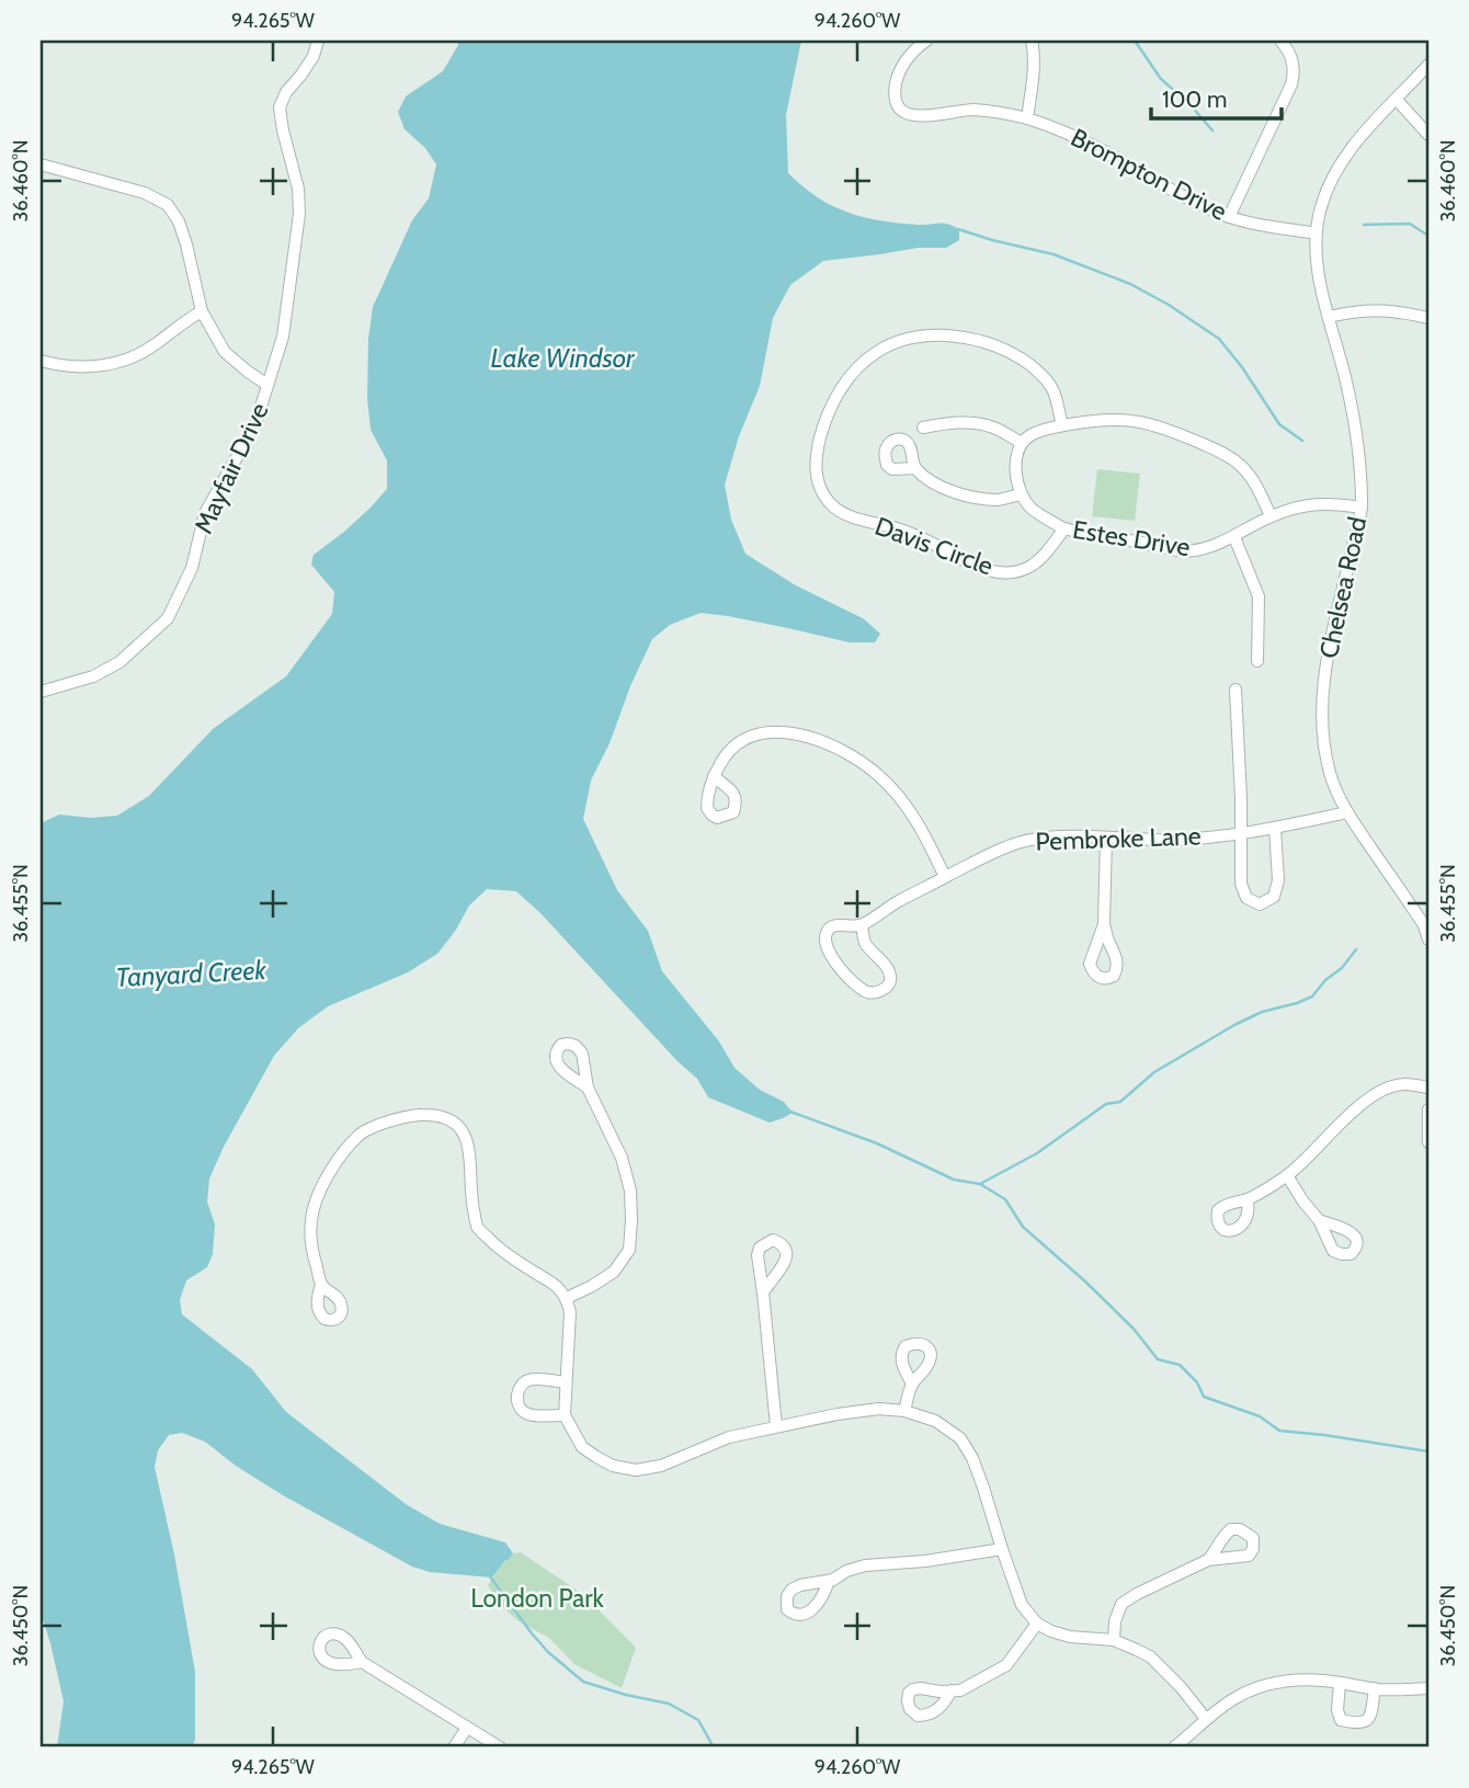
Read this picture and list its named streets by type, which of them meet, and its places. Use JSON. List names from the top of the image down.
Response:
{
  "streets": {
    "street": [
      "Brompton Drive",
      "Mayfair Drive",
      "Estes Drive",
      "Davis Circle",
      "Chelsea Road",
      "Pembroke Lane"
    ]
  },
  "crossings": [
    ["Brompton Drive", "Chelsea Road"],
    ["Estes Drive", "Davis Circle"],
    ["Estes Drive", "Chelsea Road"],
    ["Chelsea Road", "Pembroke Lane"]
  ],
  "water": ["Lake Windsor", "Tanyard Creek"],
  "parks": ["London Park"],
  "scale_bar": "100 m",
  "coordinates": [
    "94.265°W",
    "94.260°W",
    "36.460°N",
    "36.455°N",
    "36.450°N"
  ]
}
